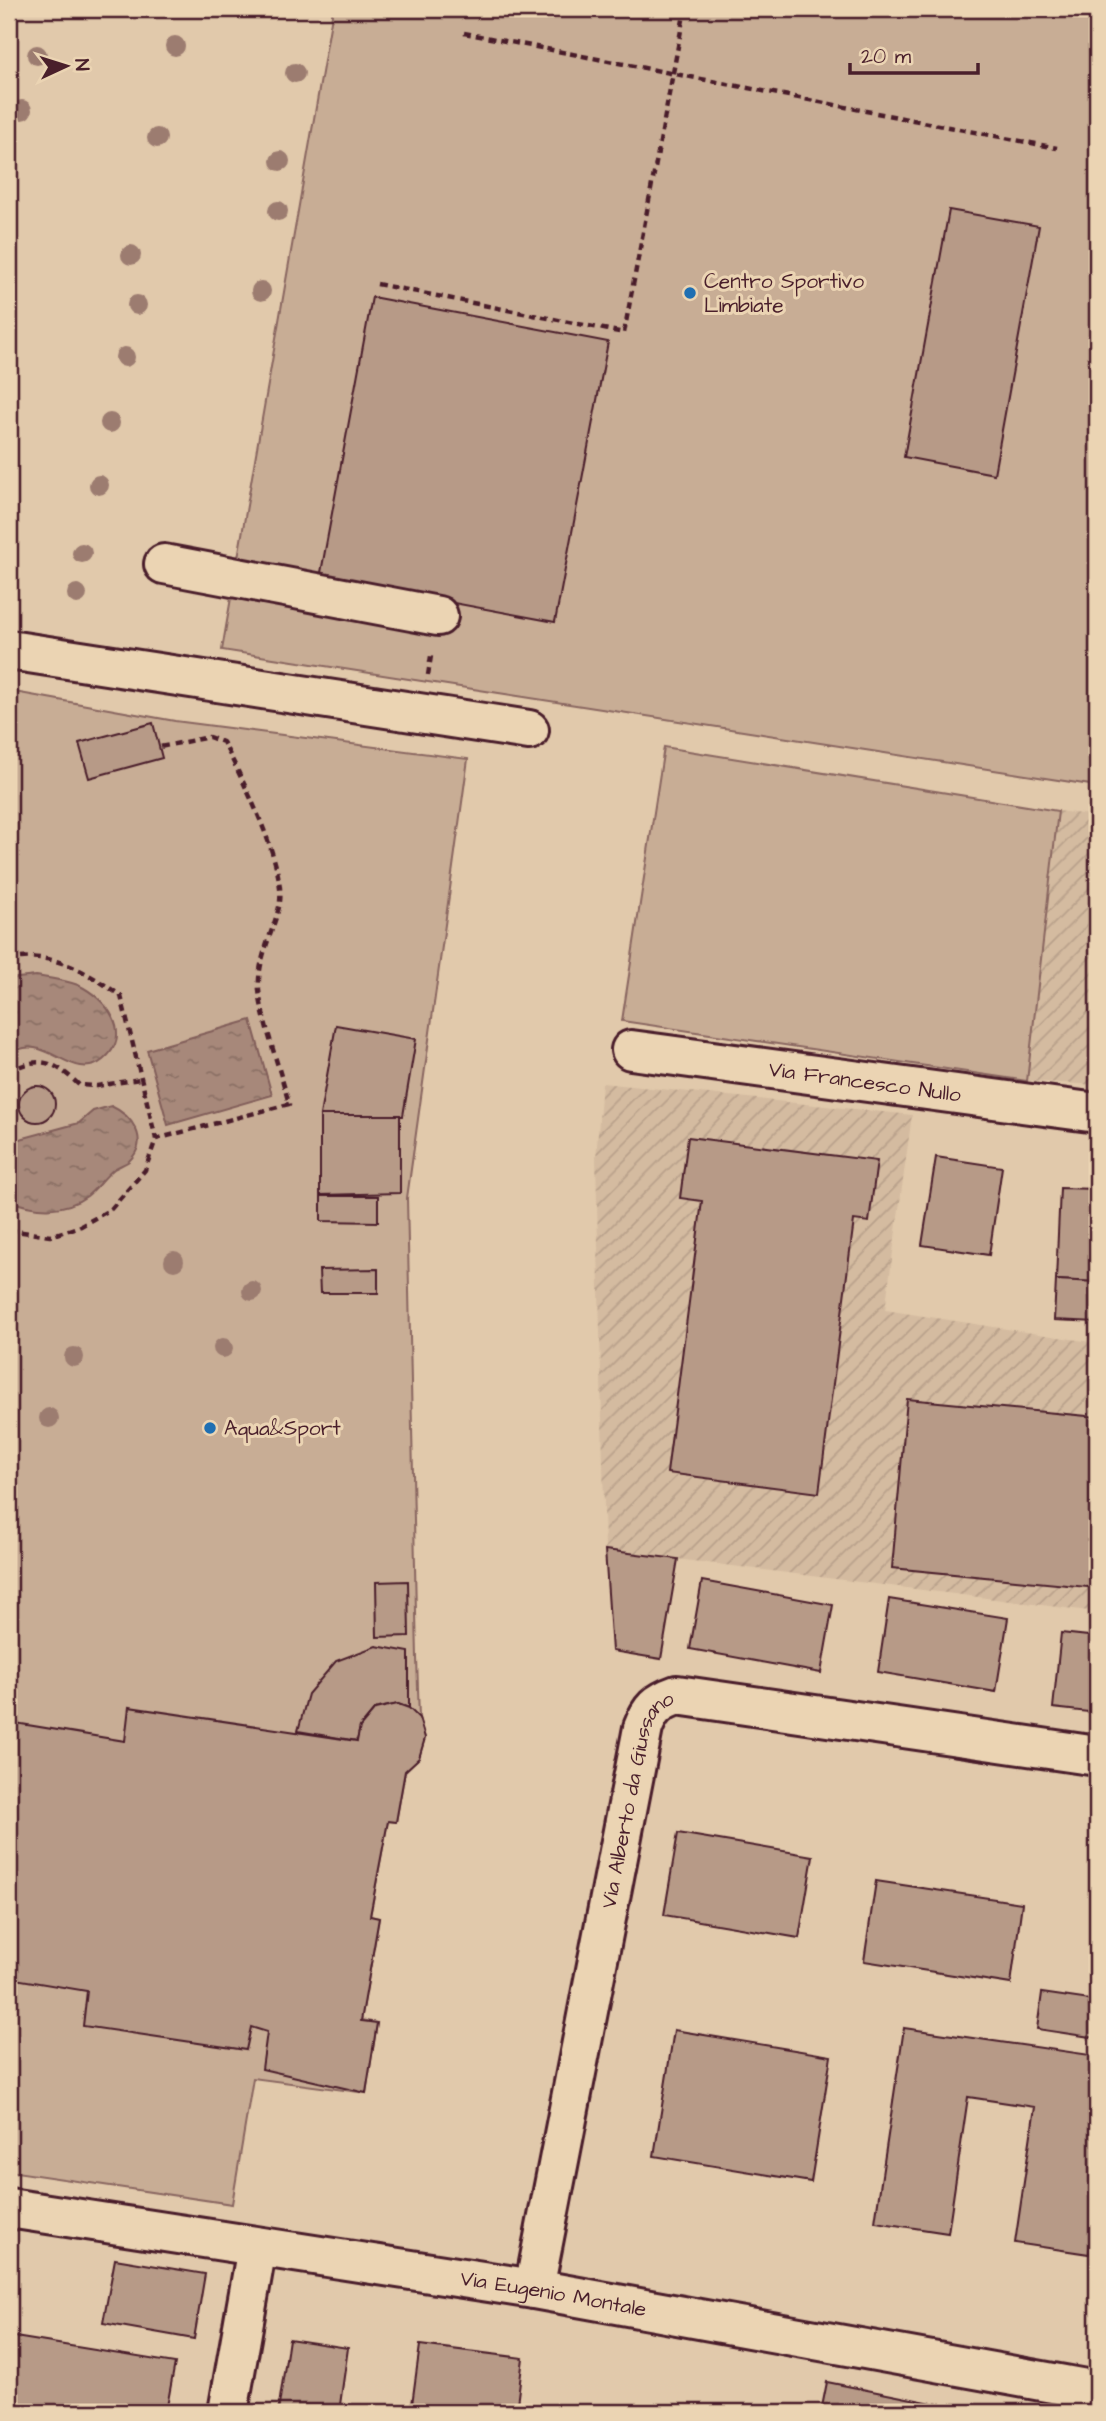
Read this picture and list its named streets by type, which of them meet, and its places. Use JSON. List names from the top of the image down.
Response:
{
  "streets": {
    "street": ["Via Francesco Nullo", "Via Alberto da Giussano", "Via Eugenio Montale"]
  },
  "crossings": [
    ["Via Alberto da Giussano", "Via Eugenio Montale"]
  ],
  "places": ["Centro Sportivo Limbiate", "Aqua&Sport"],
  "scale_bar": "20 m",
  "north": "right"
}
